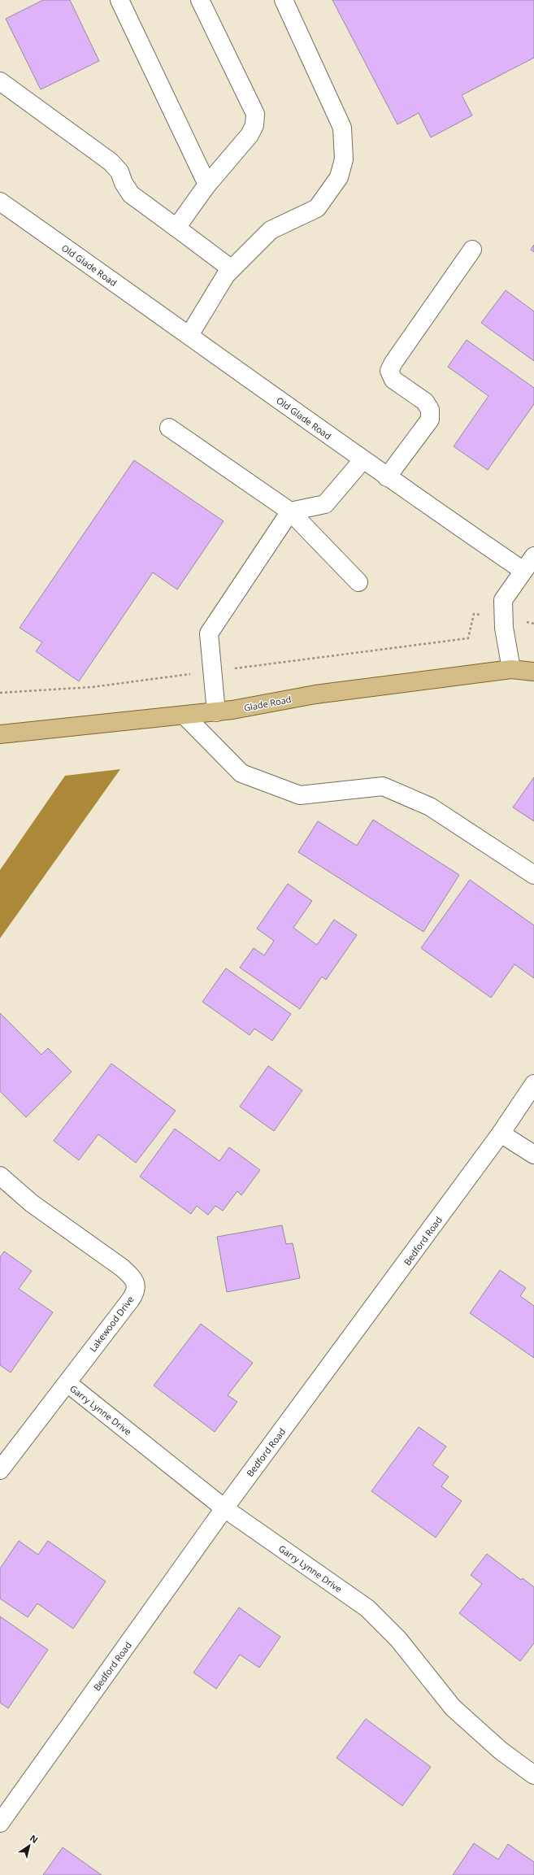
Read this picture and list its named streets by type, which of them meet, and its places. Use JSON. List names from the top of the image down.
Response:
{
  "streets": {
    "main road": ["Glade Road"],
    "street": [
      "Old Glade Road",
      "Bedford Road",
      "Lakewood Drive",
      "Garry Lynne Drive"
    ]
  },
  "crossings": [
    ["Bedford Road", "Garry Lynne Drive"],
    ["Lakewood Drive", "Garry Lynne Drive"]
  ],
  "north": "top right"
}
